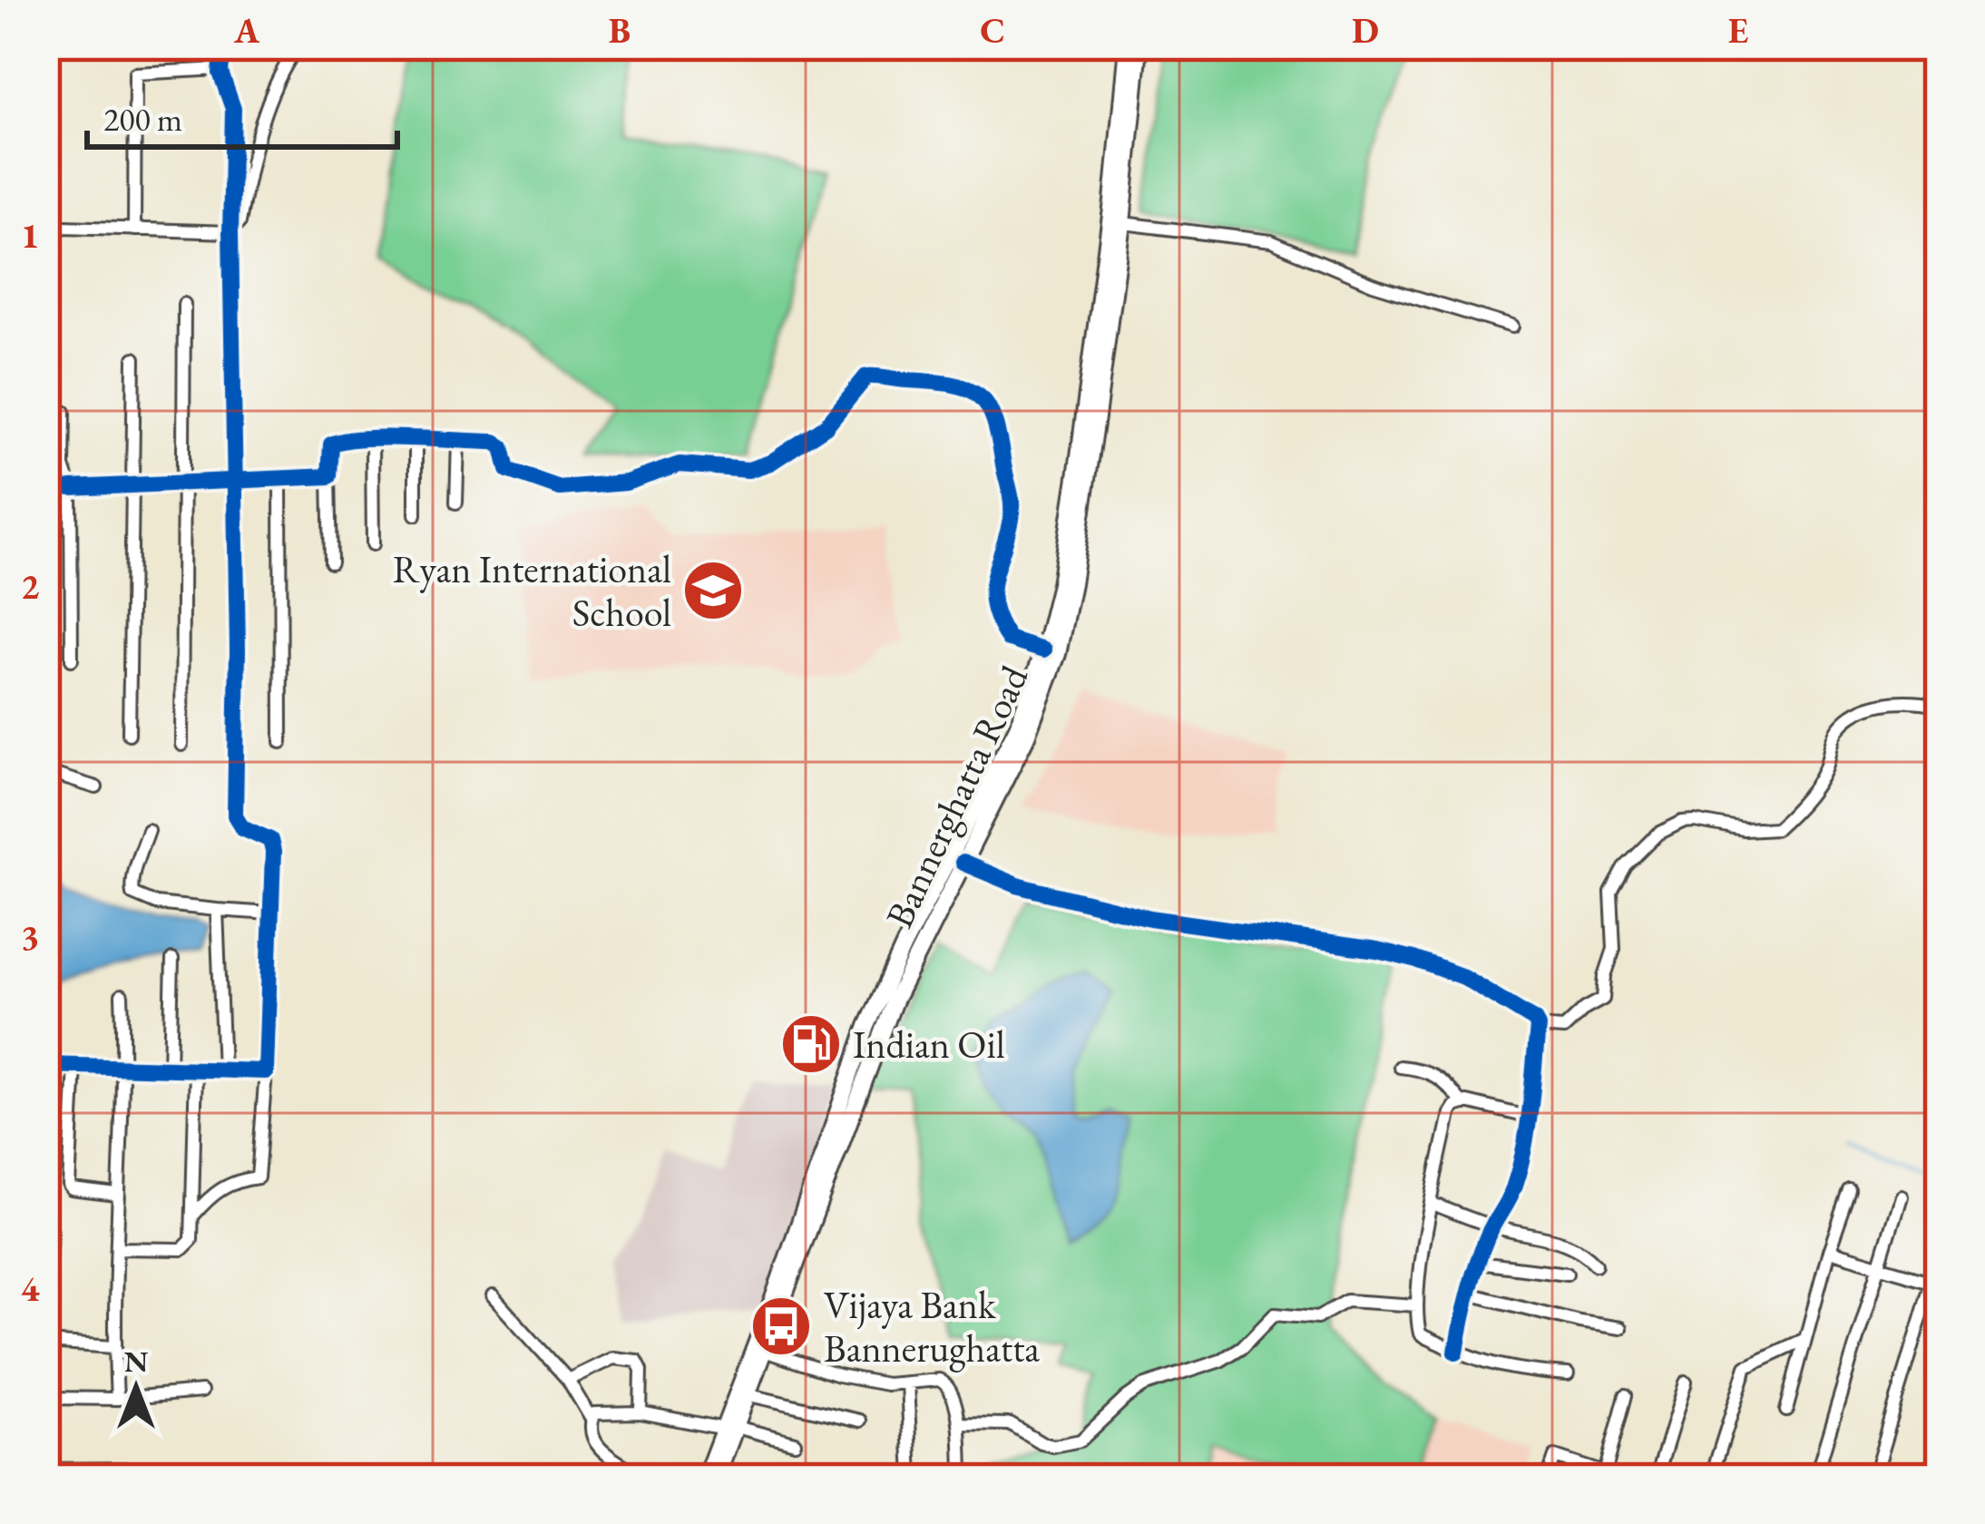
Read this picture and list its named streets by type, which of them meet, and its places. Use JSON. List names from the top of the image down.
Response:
{
  "streets": {
    "main road": ["Bannerghatta Road"]
  },
  "places": {
    "school or university": ["Ryan International School"],
    "fuel station": ["Indian Oil"],
    "bus stop": ["Vijaya Bank Bannerughatta"]
  },
  "scale_bar": "200 m",
  "north": "top",
  "grid": {
    "columns": [
      "A",
      "B",
      "C",
      "D",
      "E"
    ],
    "rows": [
      "1",
      "2",
      "3",
      "4"
    ]
  }
}
